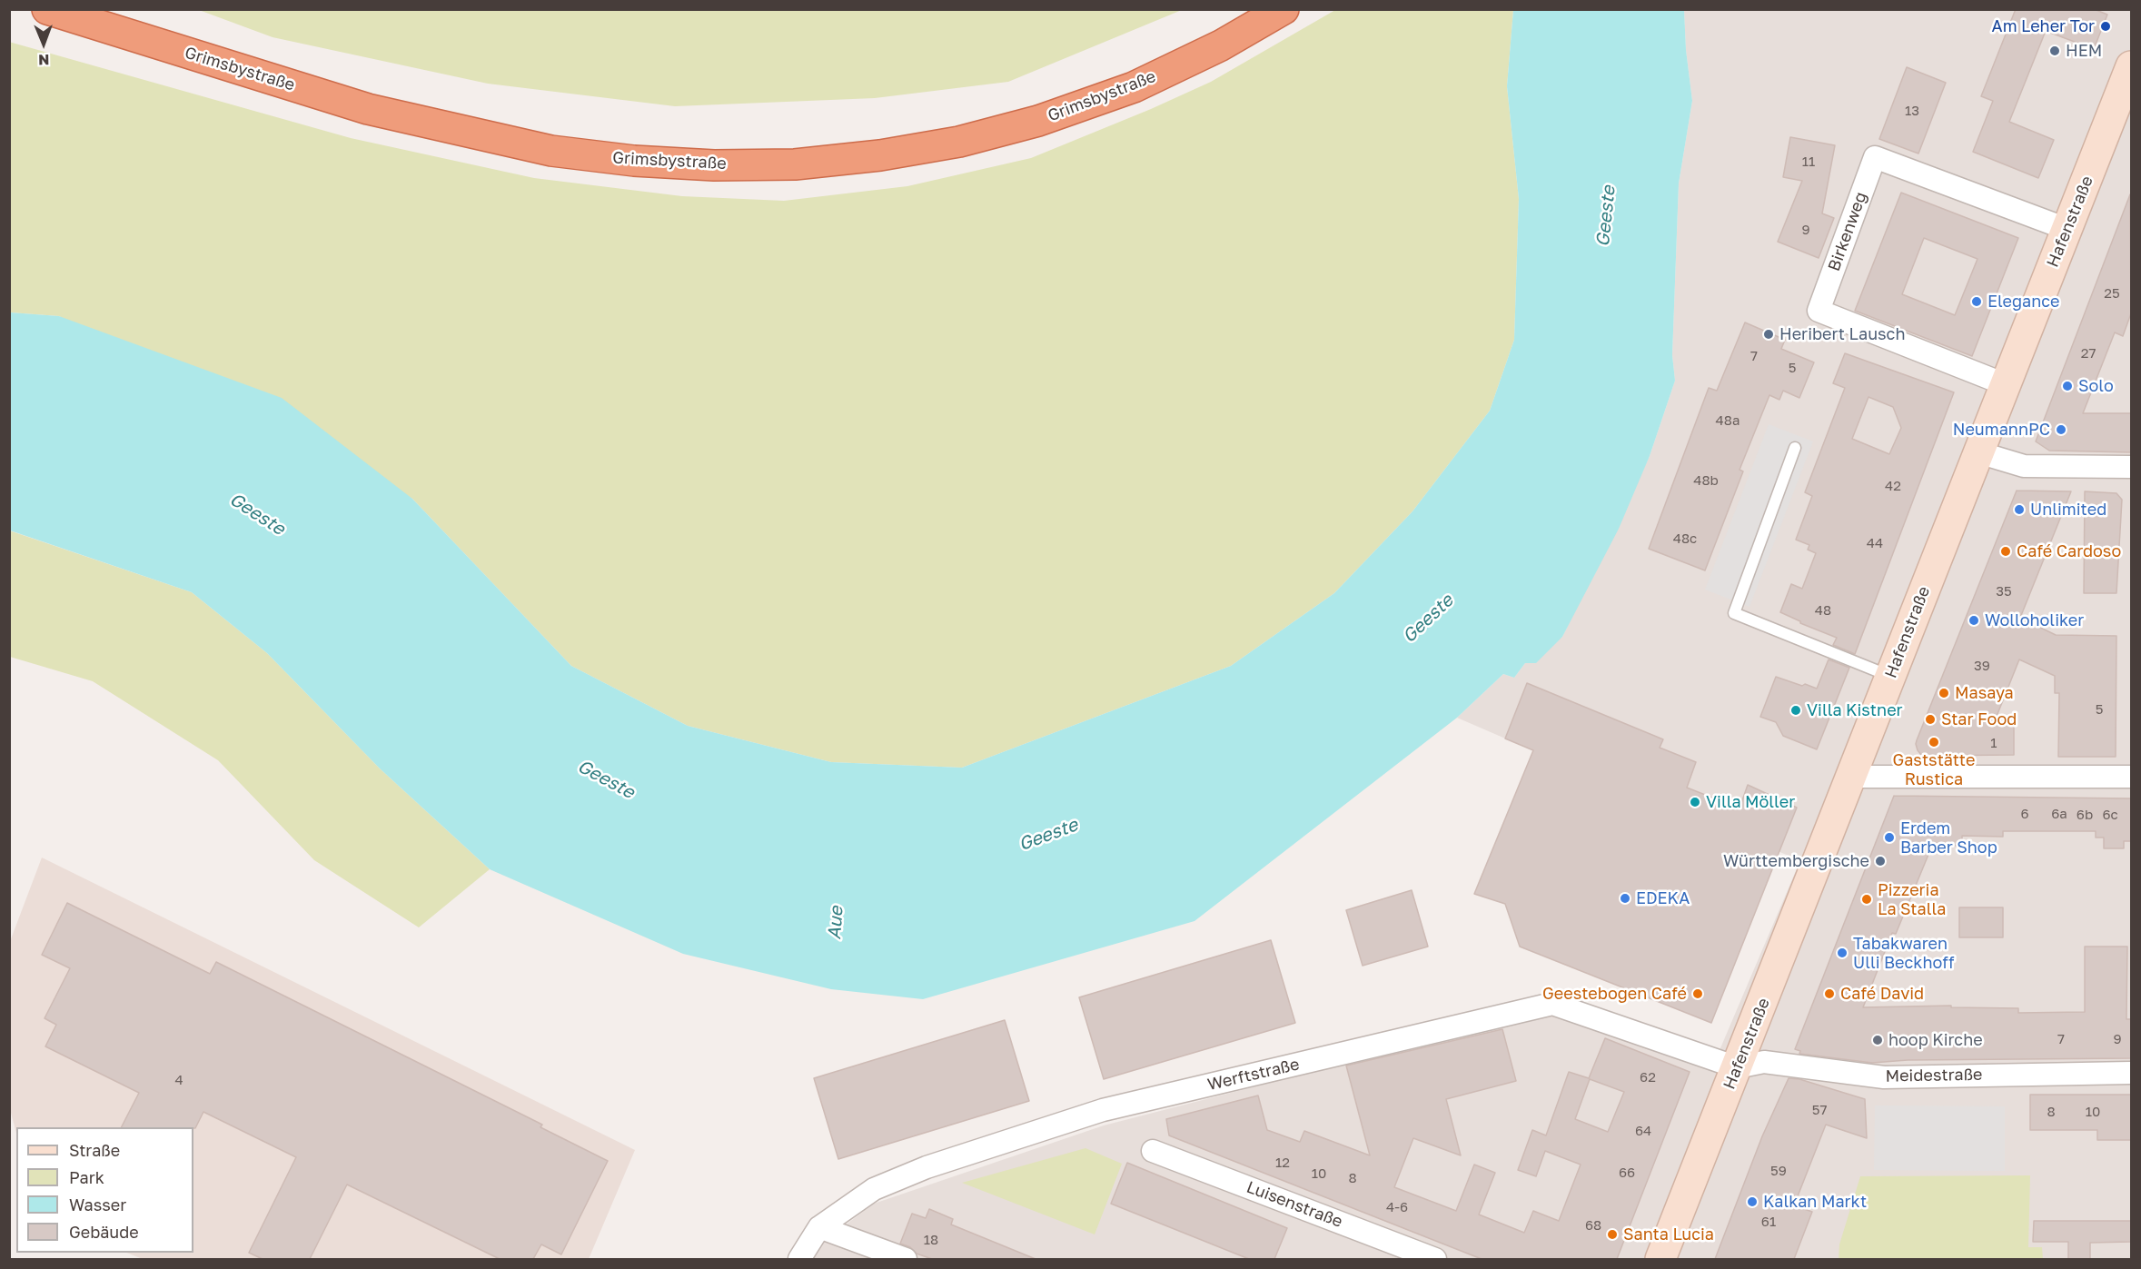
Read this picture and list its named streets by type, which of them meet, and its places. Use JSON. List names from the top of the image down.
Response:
{
  "streets": {
    "highway": ["Grimsbystraße"],
    "main road": ["Hafenstraße"],
    "street": [
      "Birkenweg",
      "Werftstraße",
      "Meidestraße",
      "Luisenstraße"
    ]
  },
  "crossings": [
    ["Hafenstraße", "Birkenweg"],
    ["Hafenstraße", "Werftstraße"],
    ["Hafenstraße", "Meidestraße"],
    ["Werftstraße", "Meidestraße"]
  ],
  "water": ["Geeste", "Aue"],
  "places": [
    "Am Leher Tor",
    "HEM",
    "Elegance",
    "Heribert Lausch",
    "Solo",
    "NeumannPC",
    "Unlimited",
    "Café Cardoso",
    "Wolloholiker",
    "Masaya",
    "Villa Kistner",
    "Star Food",
    "Gaststätte Rustica",
    "Villa Möller",
    "Erdem Barber Shop",
    "Württembergische",
    "EDEKA",
    "Pizzeria La Stalla",
    "Tabakwaren Ulli Beckhoff",
    "Geestebogen Café",
    "Café David",
    "hoop Kirche",
    "Kalkan Markt",
    "Santa Lucia"
  ],
  "house_numbers": [
    "13",
    "11",
    "9",
    "25",
    "27",
    "7",
    "5",
    "48a",
    "48b",
    "42",
    "48c",
    "44",
    "35",
    "48",
    "39",
    "5",
    "1",
    "6",
    "6a",
    "6b",
    "6c",
    "7",
    "9",
    "62",
    "4",
    "57",
    "8",
    "10",
    "64",
    "12",
    "59",
    "66",
    "10",
    "8",
    "4-6",
    "61",
    "68",
    "18"
  ],
  "legend": [
    "Straße",
    "Park",
    "Wasser",
    "Gebäude"
  ],
  "north": "bottom"
}
